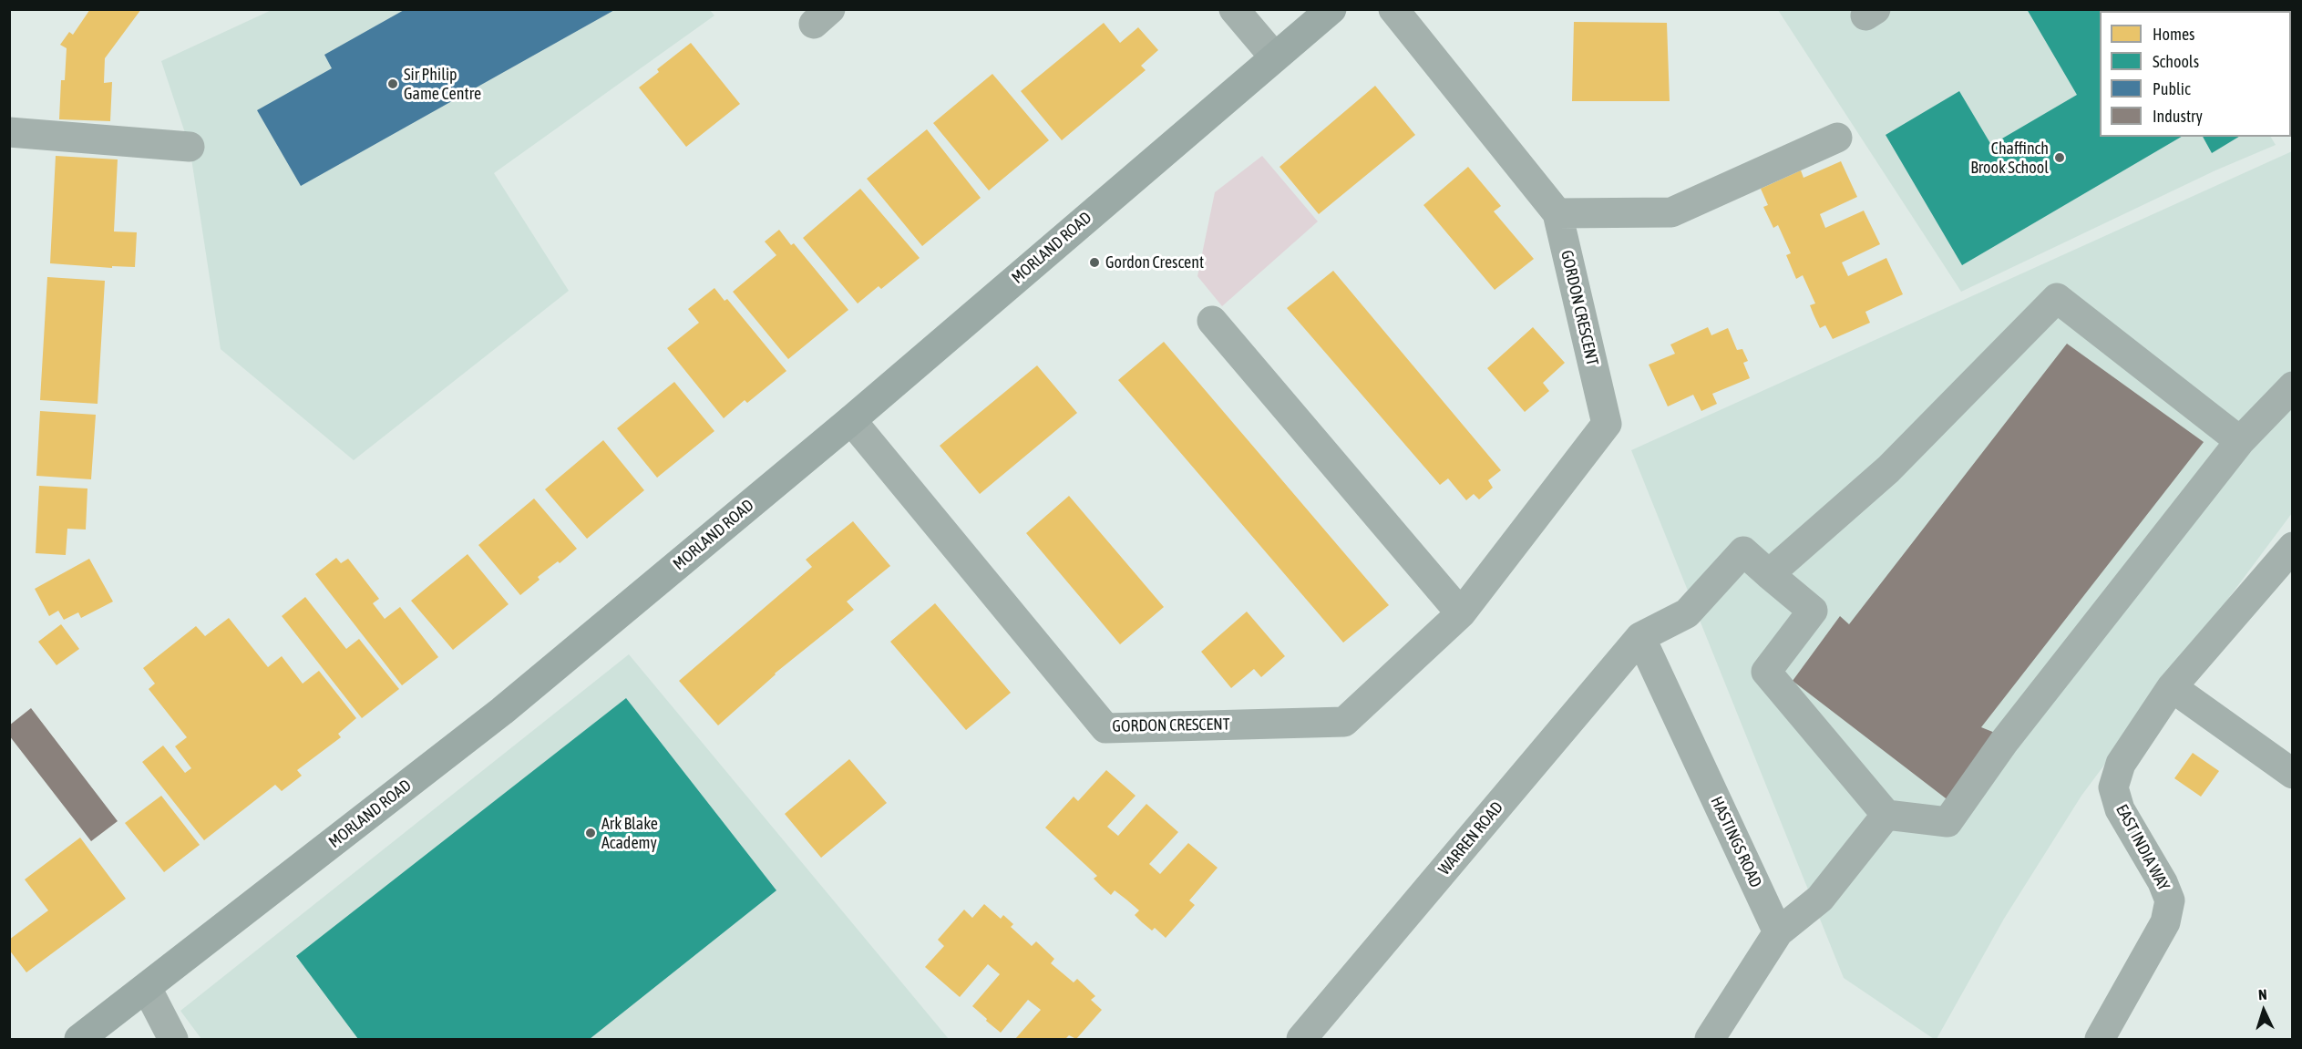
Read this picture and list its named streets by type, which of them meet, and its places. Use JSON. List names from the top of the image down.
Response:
{
  "streets": {
    "main road": ["MORLAND ROAD"],
    "street": [
      "GORDON CRESCENT",
      "WARREN ROAD",
      "HASTINGS ROAD",
      "EAST INDIA WAY"
    ]
  },
  "crossings": [
    ["MORLAND ROAD", "GORDON CRESCENT"],
    ["WARREN ROAD", "HASTINGS ROAD"]
  ],
  "places": [
    "Sir Philip Game Centre",
    "Chaffinch Brook School",
    "Gordon Crescent",
    "Ark Blake Academy"
  ],
  "legend": [
    "Homes",
    "Schools",
    "Public",
    "Industry"
  ],
  "north": "top"
}
